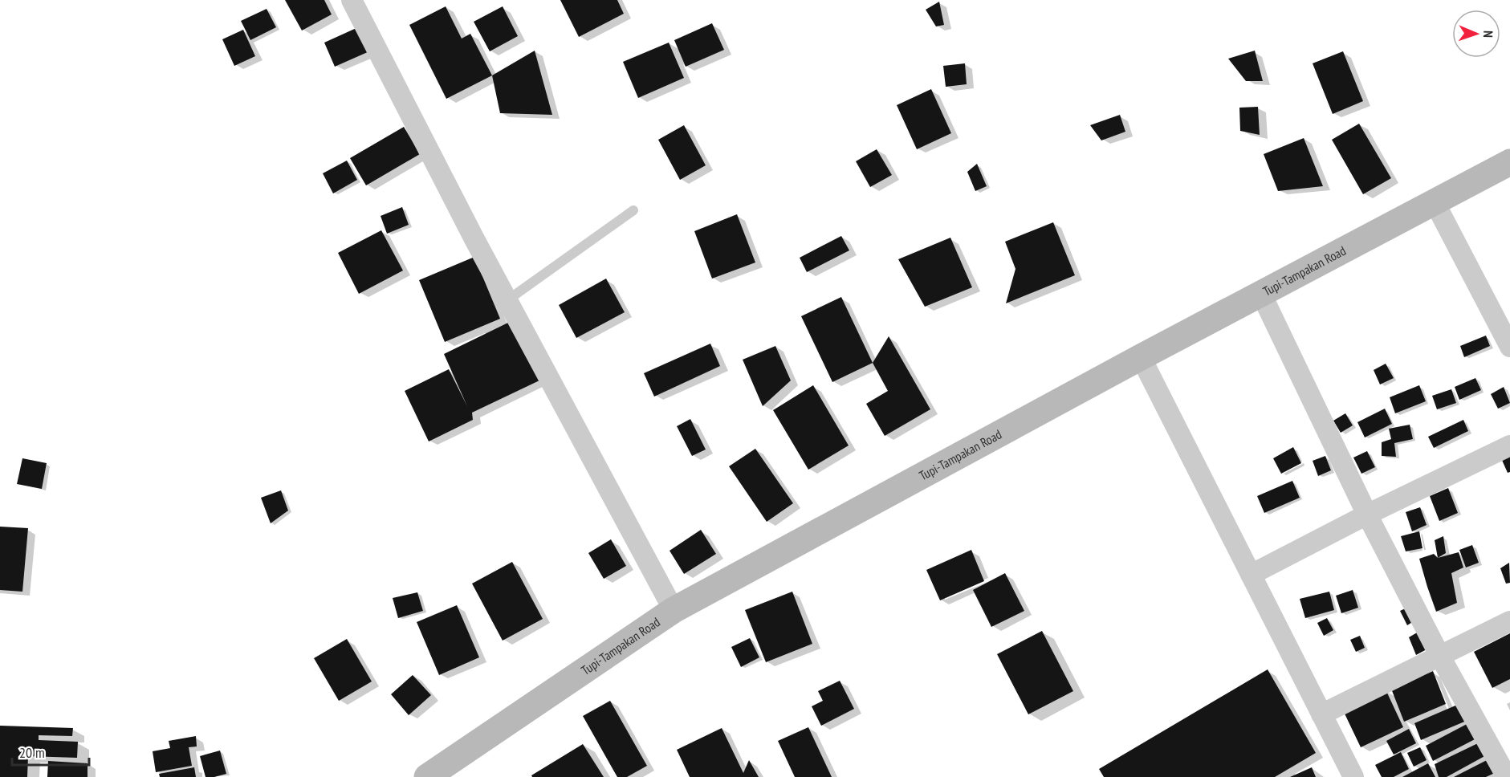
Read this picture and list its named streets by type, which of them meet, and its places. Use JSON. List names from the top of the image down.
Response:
{
  "streets": {
    "main road": ["Tupi-Tampakan Road"]
  },
  "scale_bar": "20 m",
  "north": "right"
}
